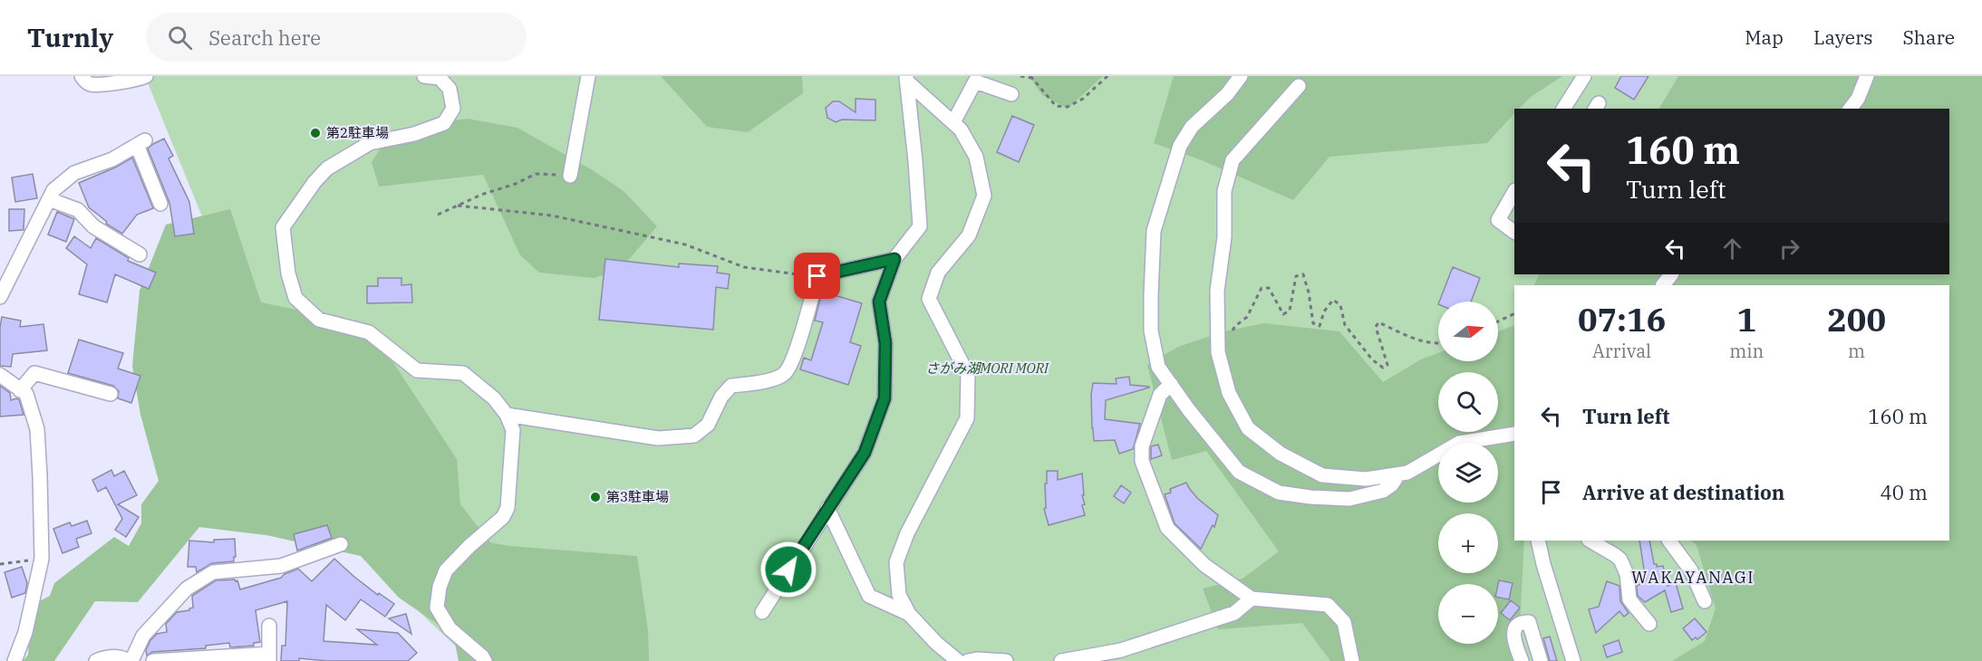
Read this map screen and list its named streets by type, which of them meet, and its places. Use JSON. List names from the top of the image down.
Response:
{
  "districts": ["WAKAYANAGI"],
  "parks": ["さがみ湖MORI MORI"],
  "places": ["第2駐車場", "第3駐車場"],
  "north": "right",
  "page": {
    "header": "Turnly",
    "search": "Search here",
    "nav": ["Map", "Layers", "Share"],
    "turn": ["160 m", "Turn left"],
    "eta": [
      "07:16",
      "Arrival",
      "1",
      "min",
      "200",
      "m"
    ],
    "map_buttons": ["+", "−"],
    "list": [
      {
        "name": "Turn left",
        "value": "160 m"
      },
      {
        "name": "Arrive at destination",
        "value": "40 m"
      }
    ]
  }
}
